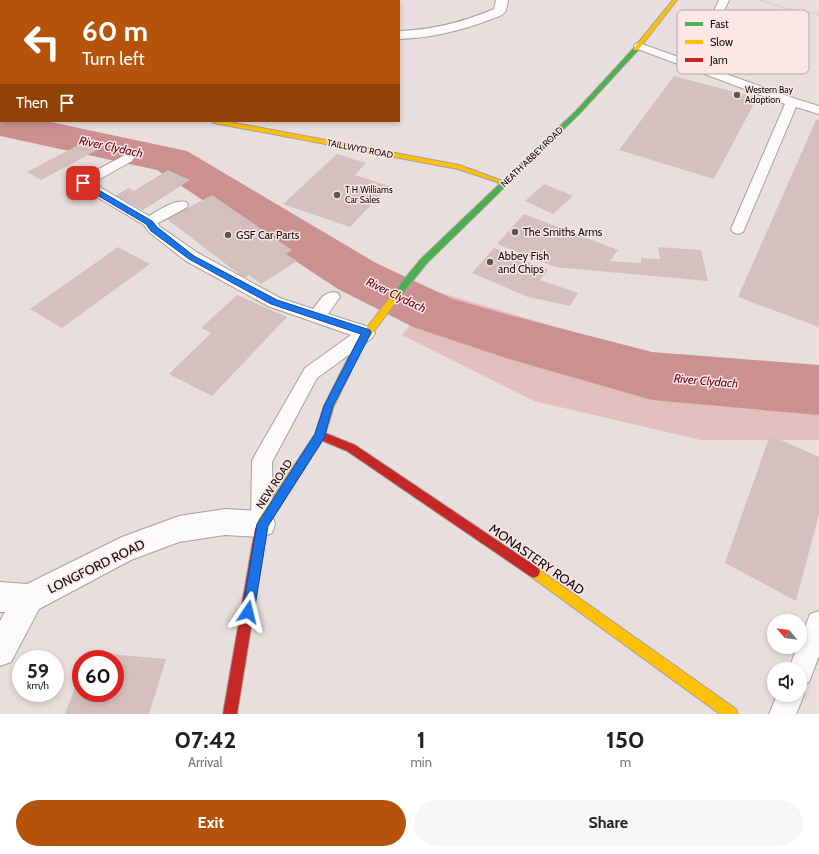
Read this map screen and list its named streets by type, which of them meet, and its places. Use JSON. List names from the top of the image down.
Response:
{
  "streets": {
    "main road": [
      "TAILLWYD ROAD",
      "NEATH ABBEY ROAD",
      "NEW ROAD",
      "MONASTERY ROAD"
    ],
    "street": ["LONGFORD ROAD"]
  },
  "crossings": [
    ["TAILLWYD ROAD", "NEATH ABBEY ROAD"],
    ["NEATH ABBEY ROAD", "NEW ROAD"],
    ["NEW ROAD", "MONASTERY ROAD"],
    ["NEW ROAD", "LONGFORD ROAD"]
  ],
  "water": ["River Clydach"],
  "places": [
    "Western Bay Adoption",
    "T H Williams Car Sales",
    "The Smiths Arms",
    "GSF Car Parts",
    "Abbey Fish and Chips"
  ],
  "legend": ["Fast", "Slow", "Jam"],
  "north": "top left",
  "page": {
    "turn": ["60 m", "Turn left"],
    "then": "Then",
    "speed": "59 km/h",
    "limit": "60",
    "eta": [
      "07:42",
      "Arrival",
      "1",
      "min",
      "150",
      "m"
    ],
    "buttons": ["Exit", "Share"]
  }
}
